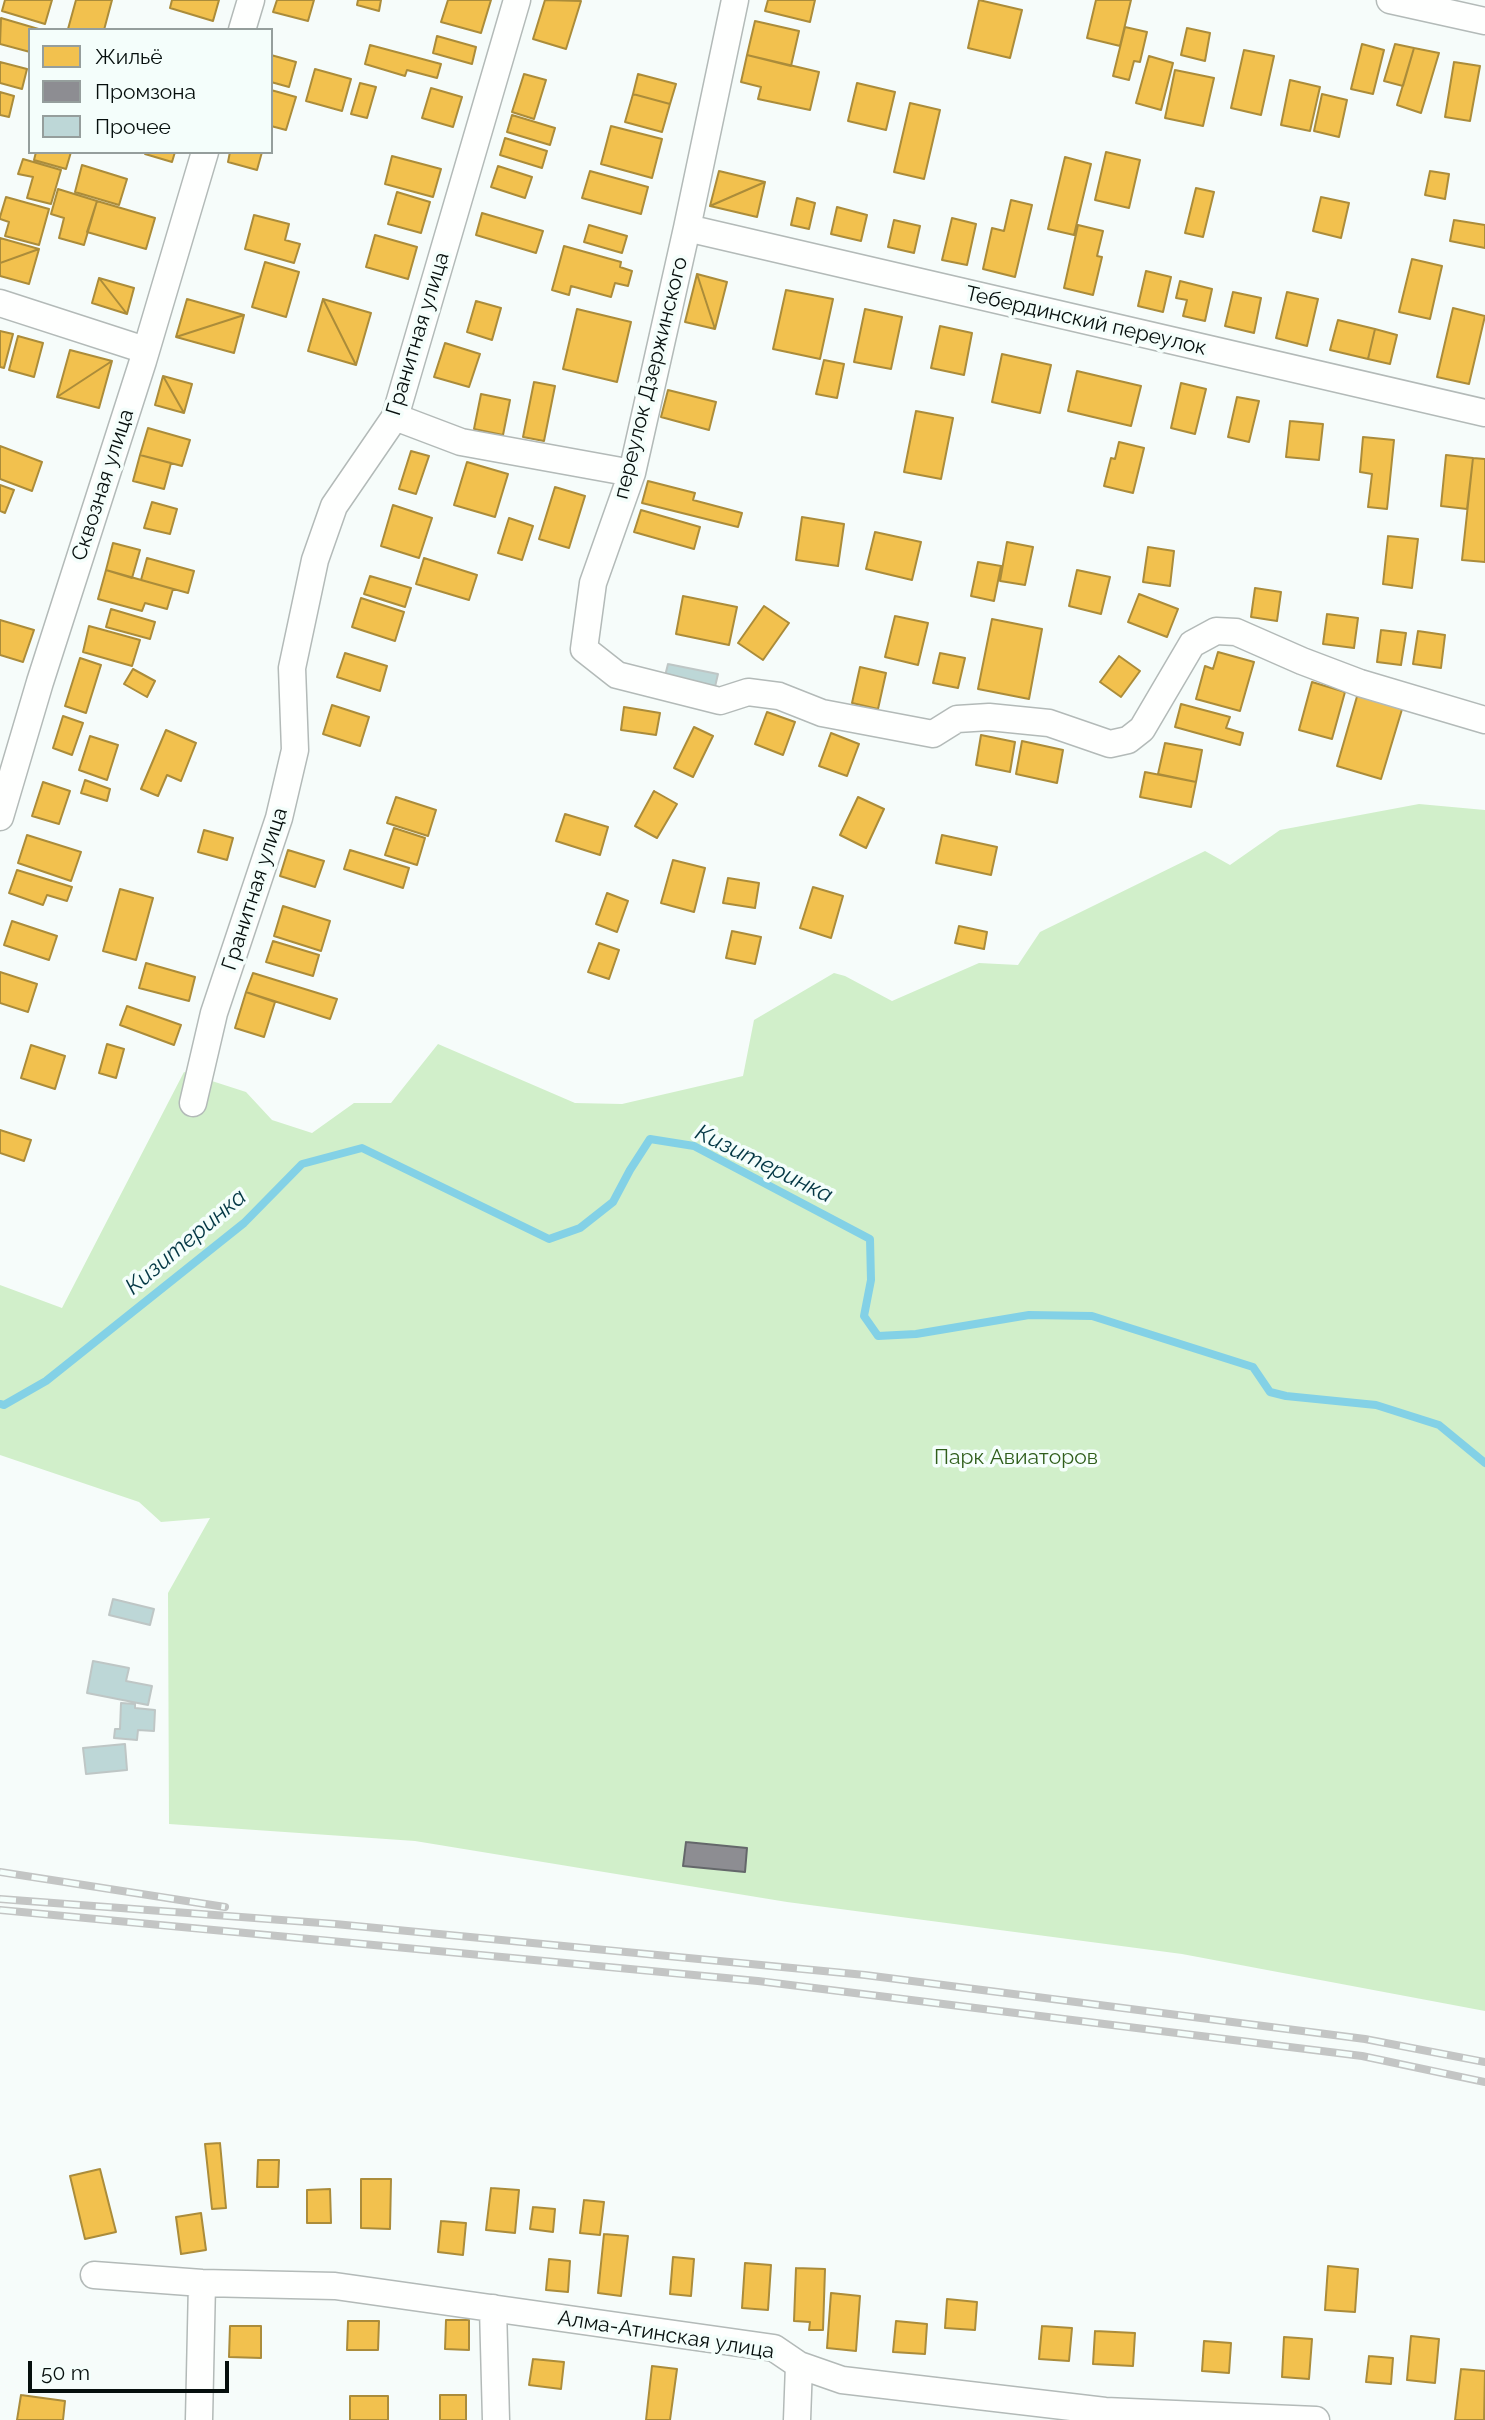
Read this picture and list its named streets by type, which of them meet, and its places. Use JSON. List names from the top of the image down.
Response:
{
  "streets": {
    "street": [
      "Тебердинский переулок",
      "Гранитная улица",
      "переулок Дзержинского",
      "Сквозная улица",
      "Алма-Атинская улица"
    ]
  },
  "crossings": [
    ["Тебердинский переулок", "переулок Дзержинского"]
  ],
  "water": ["Кизитеринка"],
  "parks": ["Парк Авиаторов"],
  "legend": ["Жильё", "Промзона", "Прочее"],
  "scale_bar": "50 m"
}
